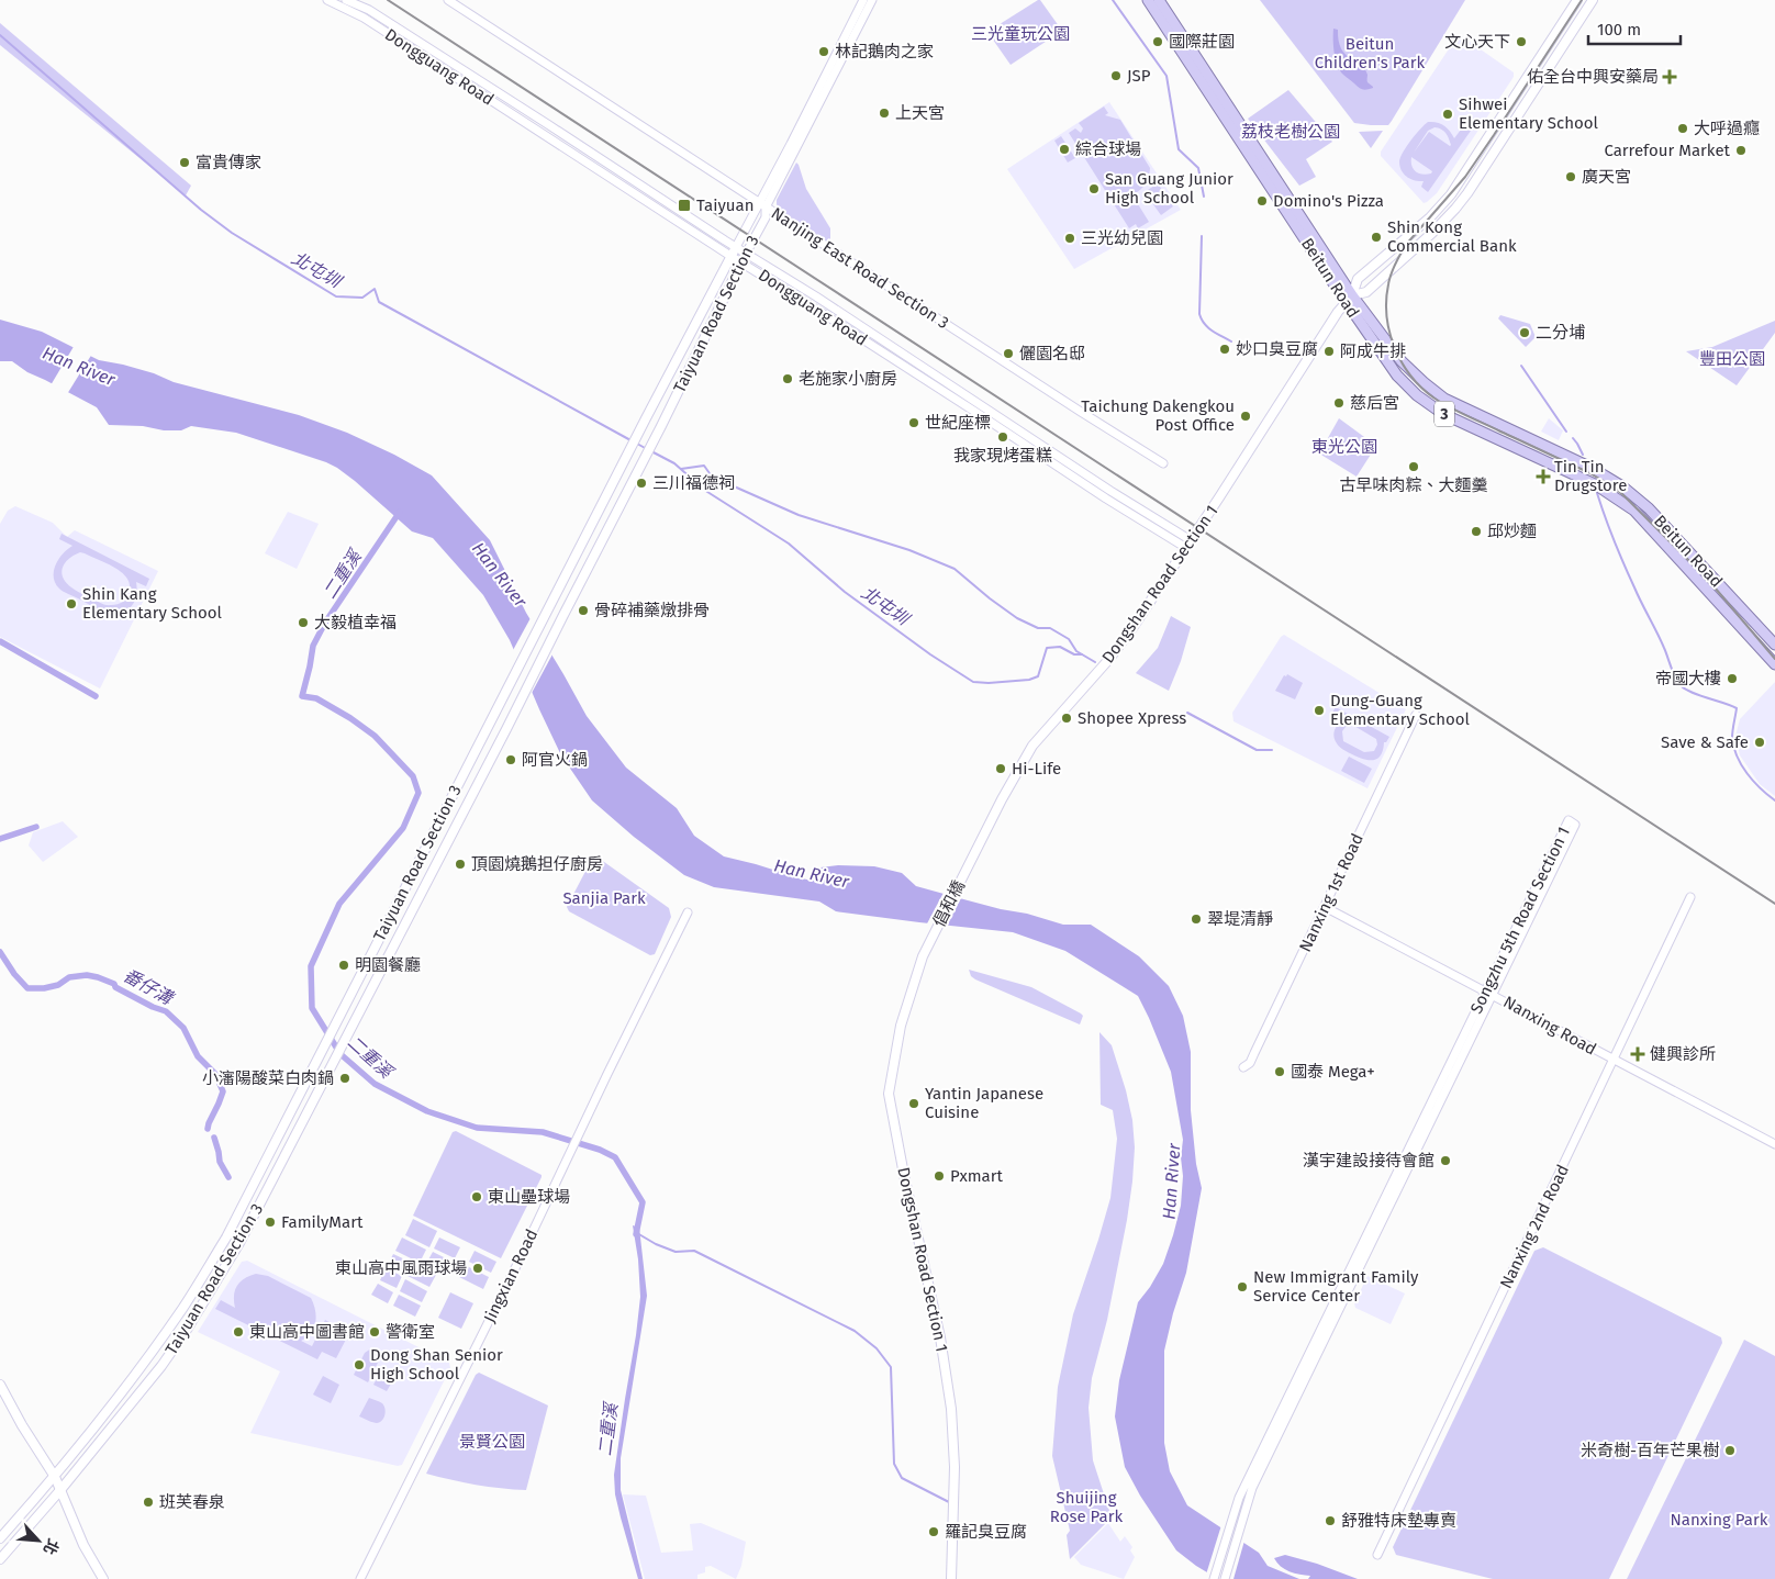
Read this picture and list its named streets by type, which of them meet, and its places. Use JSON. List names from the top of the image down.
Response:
{
  "streets": {
    "main road": [
      "Beitun Road",
      "Taiyuan Road Section 3",
      "3",
      "Dongshan Road Section 1",
      "倡和橋"
    ],
    "street": [
      "Dongguang Road",
      "Nanjing East Road Section 3",
      "Nanxing 1st Road",
      "Songzhu 5th Road Section 1",
      "Nanxing Road",
      "Nanxing 2nd Road",
      "Jingxian Road"
    ]
  },
  "crossings": [
    ["Dongguang Road", "Taiyuan Road Section 3"],
    ["Dongguang Road", "Dongshan Road Section 1"],
    ["Nanjing East Road Section 3", "Taiyuan Road Section 3"],
    ["Beitun Road", "Dongshan Road Section 1"],
    ["Dongshan Road Section 1", "倡和橋"],
    ["Nanxing 1st Road", "Nanxing Road"],
    ["Songzhu 5th Road Section 1", "Nanxing Road"],
    ["Nanxing Road", "Nanxing 2nd Road"]
  ],
  "water": [
    "北屯圳",
    "Han River",
    "二重溪",
    "番仔溝"
  ],
  "parks": [
    "三光童玩公園",
    "Beitun Children's Park",
    "荔枝老樹公園",
    "豐田公園",
    "東光公園",
    "Sanjia Park",
    "景賢公園",
    "Shuijing Rose Park",
    "Nanxing Park"
  ],
  "places": {
    "other": [
      "國際莊園",
      "文心天下",
      "林記鵝肉之家",
      "JSP",
      "上天宮",
      "Sihwei Elementary School",
      "大呼過癮",
      "綜合球場",
      "Carrefour Market",
      "富貴傳家",
      "廣天宮",
      "San Guang Junior High School",
      "Domino's Pizza",
      "Shin Kong Commercial Bank",
      "三光幼兒園",
      "二分埔",
      "妙口臭豆腐",
      "阿成牛排",
      "儷園名邸",
      "老施家小廚房",
      "慈后宮",
      "Taichung Dakengkou Post Office",
      "世紀座標",
      "我家現烤蛋糕",
      "古早味肉粽、大麵羹",
      "三川福德祠",
      "邱炒麵",
      "Shin Kang Elementary School",
      "骨碎補藥燉排骨",
      "大毅植幸福",
      "帝國大樓",
      "Dung-Guang Elementary School",
      "Shopee Xpress",
      "Save & Safe",
      "阿官火鍋",
      "Hi-Life",
      "頂園燒鵝担仔廚房",
      "翠堤清靜",
      "明園餐廳",
      "國泰 Mega+",
      "小瀋陽酸菜白肉鍋",
      "Yantin Japanese Cuisine",
      "漢宇建設接待會館",
      "Pxmart",
      "東山壘球場",
      "FamilyMart",
      "東山高中風雨球場",
      "New Immigrant Family Service Center",
      "東山高中圖書館",
      "警衛室",
      "Dong Shan Senior High School",
      "米奇樹-百年芒果樹",
      "班芙春泉",
      "舒雅特床墊專賣",
      "羅記臭豆腐"
    ],
    "health": ["佑全台中興安藥局", "Tin Tin Drugstore", "健興診所"],
    "transit": ["Taiyuan"]
  },
  "scale_bar": "100 m",
  "north": "bottom right"
}
